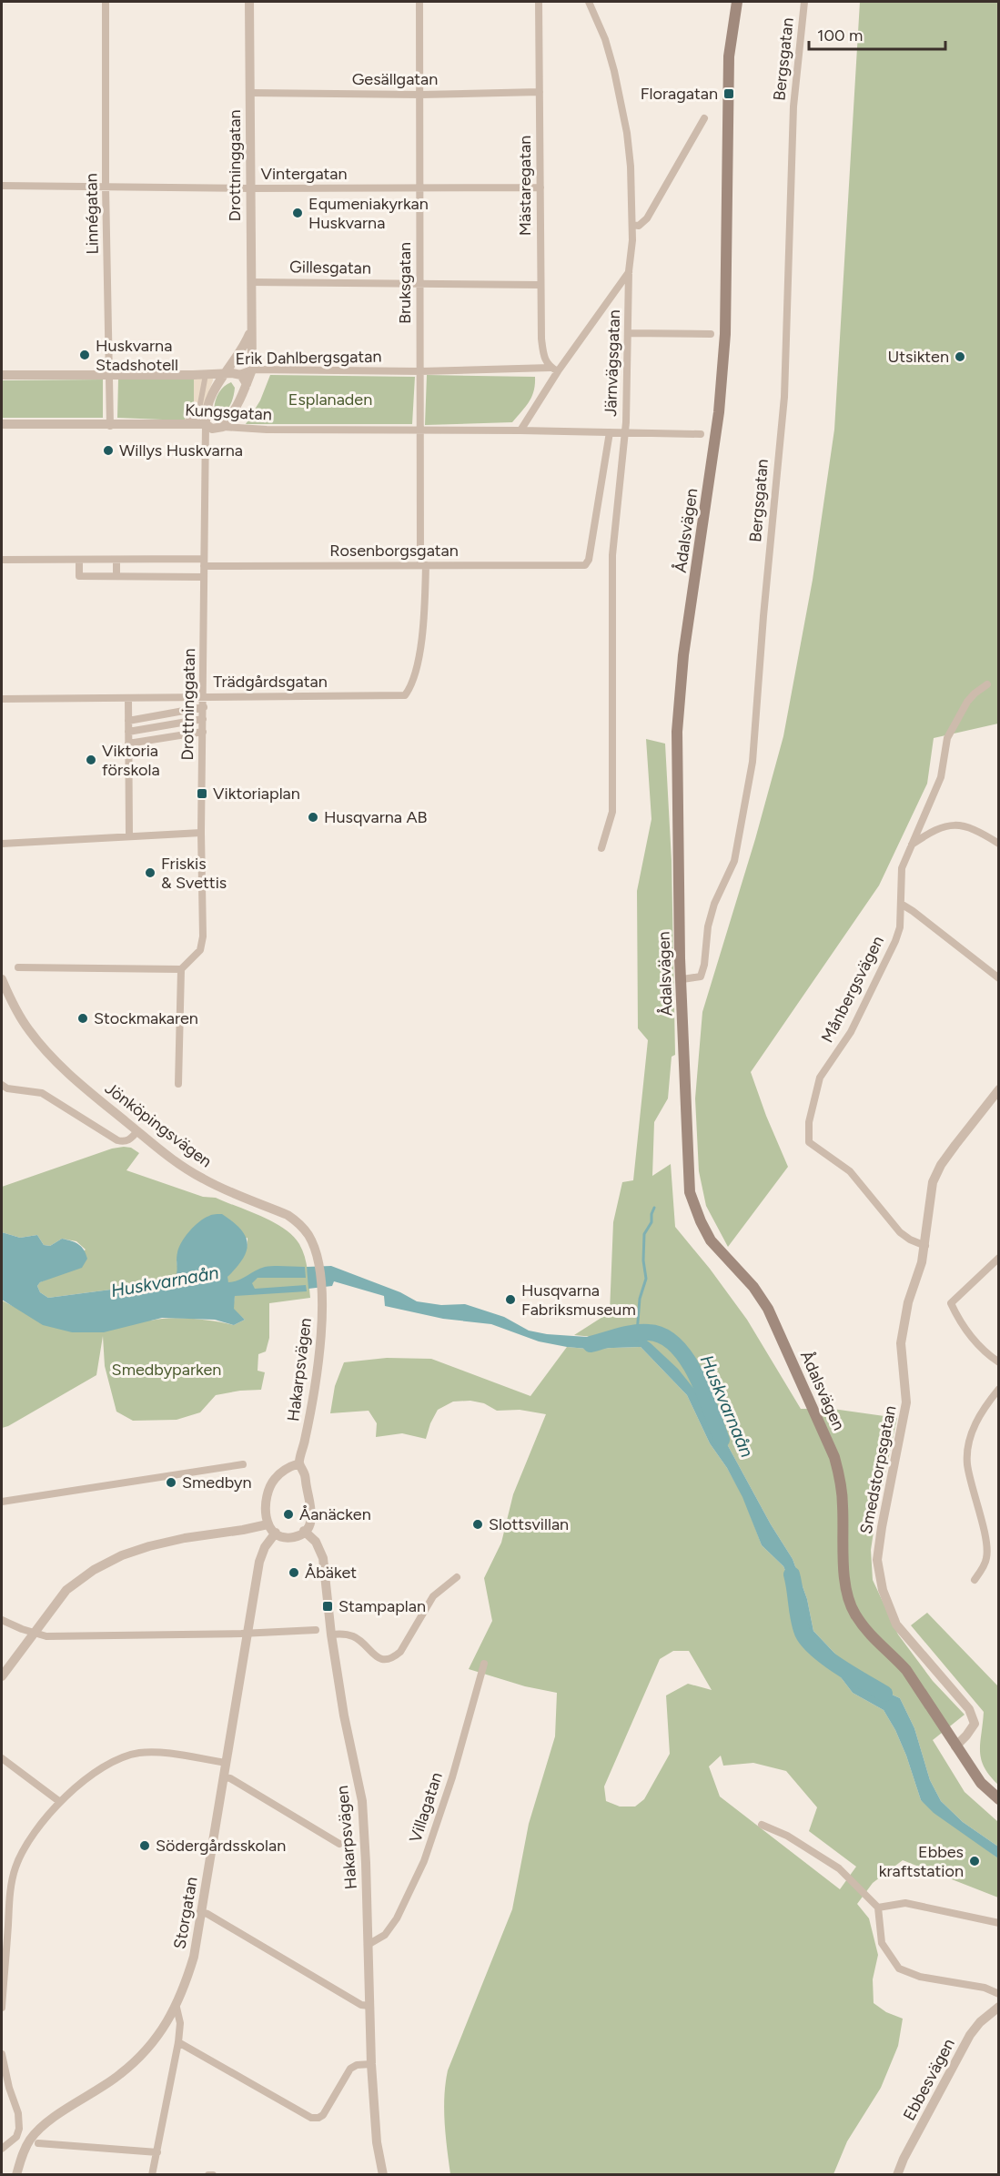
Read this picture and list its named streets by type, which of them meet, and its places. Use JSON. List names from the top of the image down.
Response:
{
  "streets": {
    "main road": ["Ådalsvägen"],
    "street": [
      "Bergsgatan",
      "Gesällgatan",
      "Drottninggatan",
      "Vintergatan",
      "Mästaregatan",
      "Linnégatan",
      "Gillesgatan",
      "Bruksgatan",
      "Erik Dahlbergsgatan",
      "Järnvägsgatan",
      "Kungsgatan",
      "Rosenborgsgatan",
      "Trädgårdsgatan",
      "Månbergsvägen",
      "Jönköpingsvägen",
      "Hakarpsvägen",
      "Smedstorpsgatan",
      "Villagatan",
      "Storgatan",
      "Ebbesvägen"
    ]
  },
  "crossings": [
    ["Bergsgatan", "Ådalsvägen"],
    ["Gesällgatan", "Drottninggatan"],
    ["Gesällgatan", "Mästaregatan"],
    ["Gesällgatan", "Bruksgatan"],
    ["Drottninggatan", "Vintergatan"],
    ["Drottninggatan", "Gillesgatan"],
    ["Drottninggatan", "Erik Dahlbergsgatan"],
    ["Drottninggatan", "Kungsgatan"],
    ["Drottninggatan", "Rosenborgsgatan"],
    ["Drottninggatan", "Trädgårdsgatan"],
    ["Vintergatan", "Mästaregatan"],
    ["Vintergatan", "Linnégatan"],
    ["Vintergatan", "Bruksgatan"],
    ["Mästaregatan", "Gillesgatan"],
    ["Mästaregatan", "Erik Dahlbergsgatan"],
    ["Linnégatan", "Erik Dahlbergsgatan"],
    ["Linnégatan", "Kungsgatan"],
    ["Gillesgatan", "Bruksgatan"],
    ["Bruksgatan", "Erik Dahlbergsgatan"],
    ["Bruksgatan", "Kungsgatan"],
    ["Bruksgatan", "Rosenborgsgatan"],
    ["Bruksgatan", "Trädgårdsgatan"],
    ["Järnvägsgatan", "Kungsgatan"],
    ["Kungsgatan", "Rosenborgsgatan"],
    ["Ådalsvägen", "Smedstorpsgatan"],
    ["Rosenborgsgatan", "Trädgårdsgatan"],
    ["Månbergsvägen", "Smedstorpsgatan"],
    ["Jönköpingsvägen", "Hakarpsvägen"],
    ["Hakarpsvägen", "Villagatan"]
  ],
  "water": ["Huskvarnaån"],
  "parks": ["Esplanaden", "Smedbyparken"],
  "places": {
    "transit": ["Floragatan", "Viktoriaplan", "Stampaplan"],
    "other": [
      "Equmeniakyrkan Huskvarna",
      "Huskvarna Stadshotell",
      "Utsikten",
      "Willys Huskvarna",
      "Viktoria förskola",
      "Husqvarna AB",
      "Friskis & Svettis",
      "Stockmakaren",
      "Husqvarna Fabriksmuseum",
      "Smedbyn",
      "Åanäcken",
      "Slottsvillan",
      "Åbäket",
      "Södergårdsskolan",
      "Ebbes kraftstation"
    ]
  },
  "scale_bar": "100 m"
}
